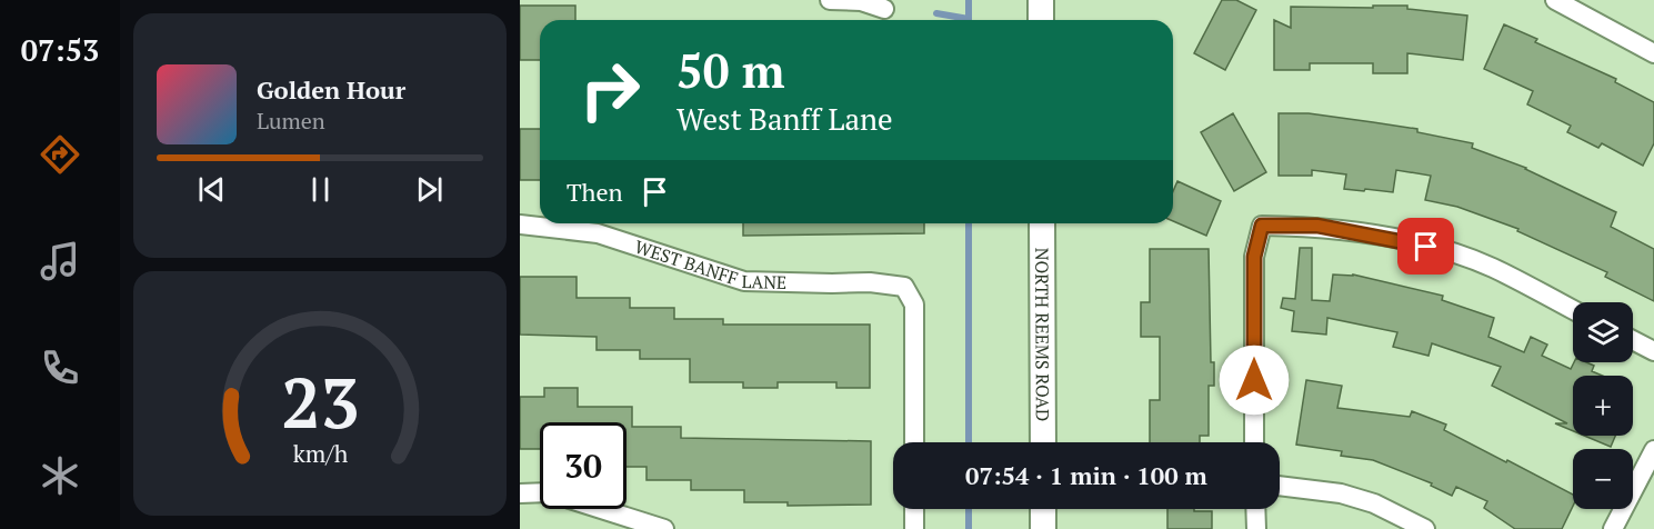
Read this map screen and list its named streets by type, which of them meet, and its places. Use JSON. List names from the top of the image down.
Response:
{
  "streets": {
    "main road": ["NORTH REEMS ROAD"],
    "street": ["WEST BANFF LANE"]
  },
  "page": {
    "tabs": "07:53",
    "turn": ["50 m", "West Banff Lane"],
    "song": ["Golden Hour", "Lumen"],
    "then": "Then",
    "map_buttons": ["+", "−"],
    "limit": "30",
    "trip": "07:54 · 1 min · 100 m",
    "gauge": ["23", "km/h"]
  }
}
